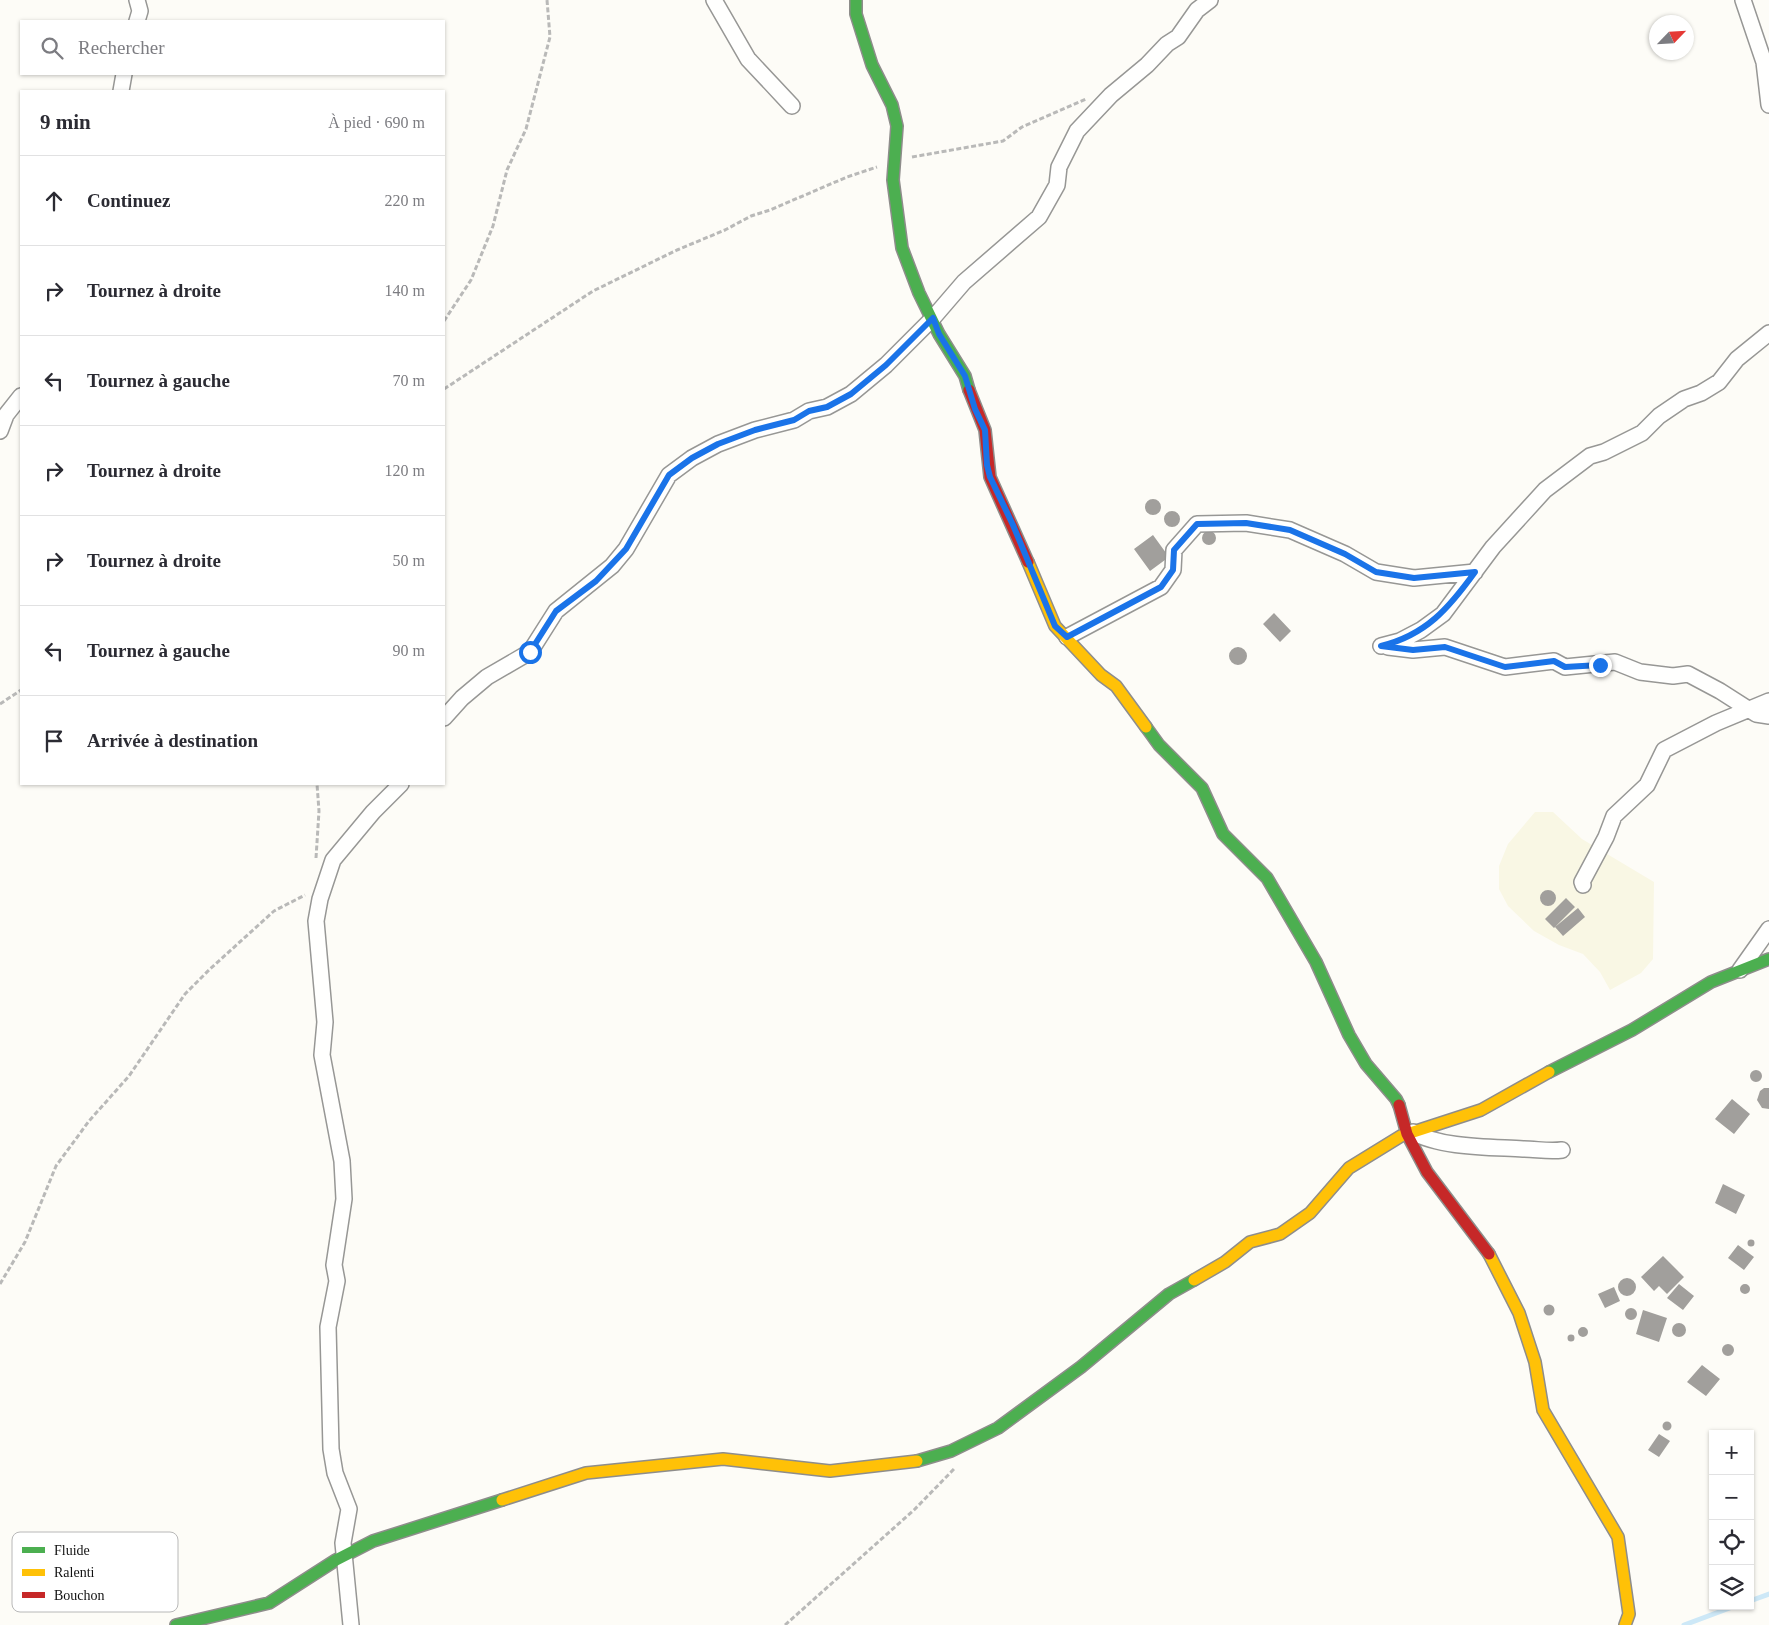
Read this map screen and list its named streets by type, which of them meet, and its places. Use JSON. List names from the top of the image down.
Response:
{
  "legend": ["Fluide", "Ralenti", "Bouchon"],
  "north": "top right",
  "page": {
    "search": "Rechercher",
    "heading": ["9 min", "À pied · 690 m"],
    "list": [
      ["Continuez", "220 m"],
      ["Tournez à droite", "140 m"],
      ["Tournez à gauche", "70 m"],
      ["Tournez à droite", "120 m"],
      ["Tournez à droite", "50 m"],
      ["Tournez à gauche", "90 m"],
      "Arrivée à destination"
    ],
    "map_buttons": ["+", "−"]
  }
}
